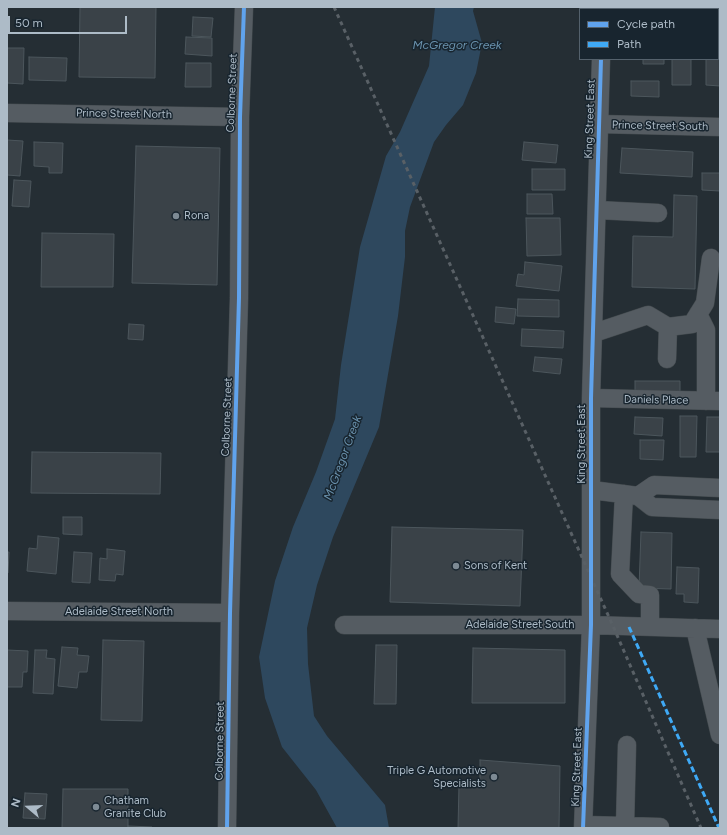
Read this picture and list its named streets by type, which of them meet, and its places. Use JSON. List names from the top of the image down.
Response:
{
  "streets": {
    "street": [
      "Colborne Street",
      "Prince Street North",
      "King Street East",
      "Prince Street South",
      "Daniels Place",
      "Adelaide Street North",
      "Adelaide Street South"
    ]
  },
  "crossings": [
    ["Colborne Street", "Prince Street North"],
    ["Colborne Street", "Adelaide Street North"],
    ["King Street East", "Prince Street South"],
    ["King Street East", "Daniels Place"],
    ["King Street East", "Adelaide Street South"]
  ],
  "water": ["McGregor Creek"],
  "places": [
    "Rona",
    "Sons of Kent",
    "Triple G Automotive Specialists",
    "Chatham Granite Club"
  ],
  "legend": ["Cycle path", "Path"],
  "scale_bar": "50 m",
  "north": "left"
}
